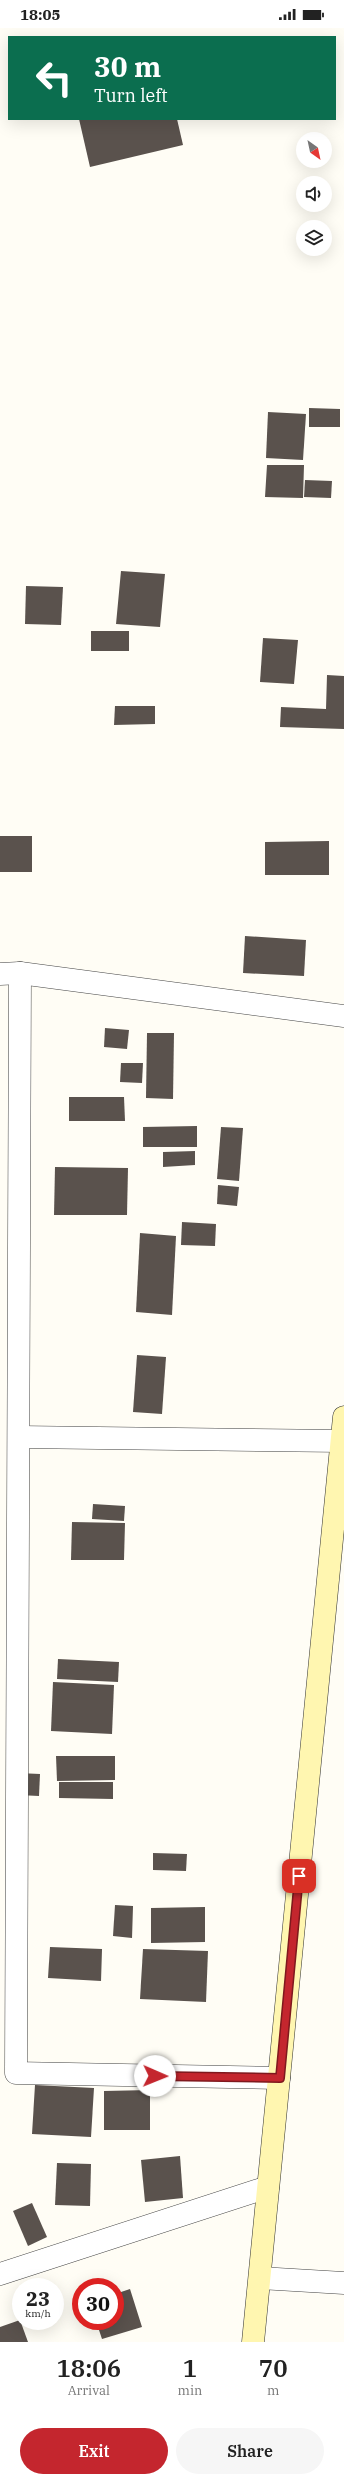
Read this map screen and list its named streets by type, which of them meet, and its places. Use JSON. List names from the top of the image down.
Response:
{
  "north": "bottom right",
  "page": {
    "status": "18:05",
    "turn": ["30 m", "Turn left"],
    "speed": "23 km/h",
    "limit": "30",
    "eta": [
      "18:06",
      "Arrival",
      "1",
      "min",
      "70",
      "m"
    ],
    "buttons": ["Exit", "Share"]
  }
}
